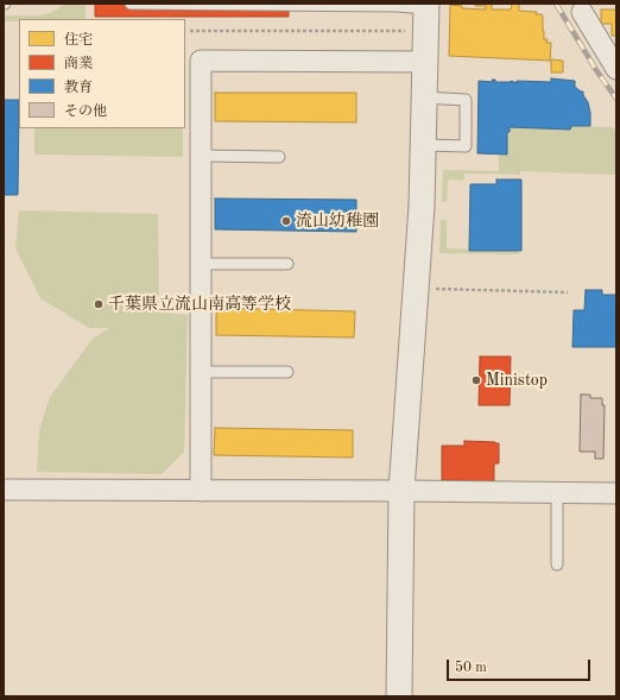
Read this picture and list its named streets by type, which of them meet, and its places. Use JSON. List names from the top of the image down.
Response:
{
  "places": ["流山幼稚園", "千葉県立流山南高等学校", "Ministop"],
  "legend": [
    "住宅",
    "商業",
    "教育",
    "その他"
  ],
  "scale_bar": "50 m"
}
